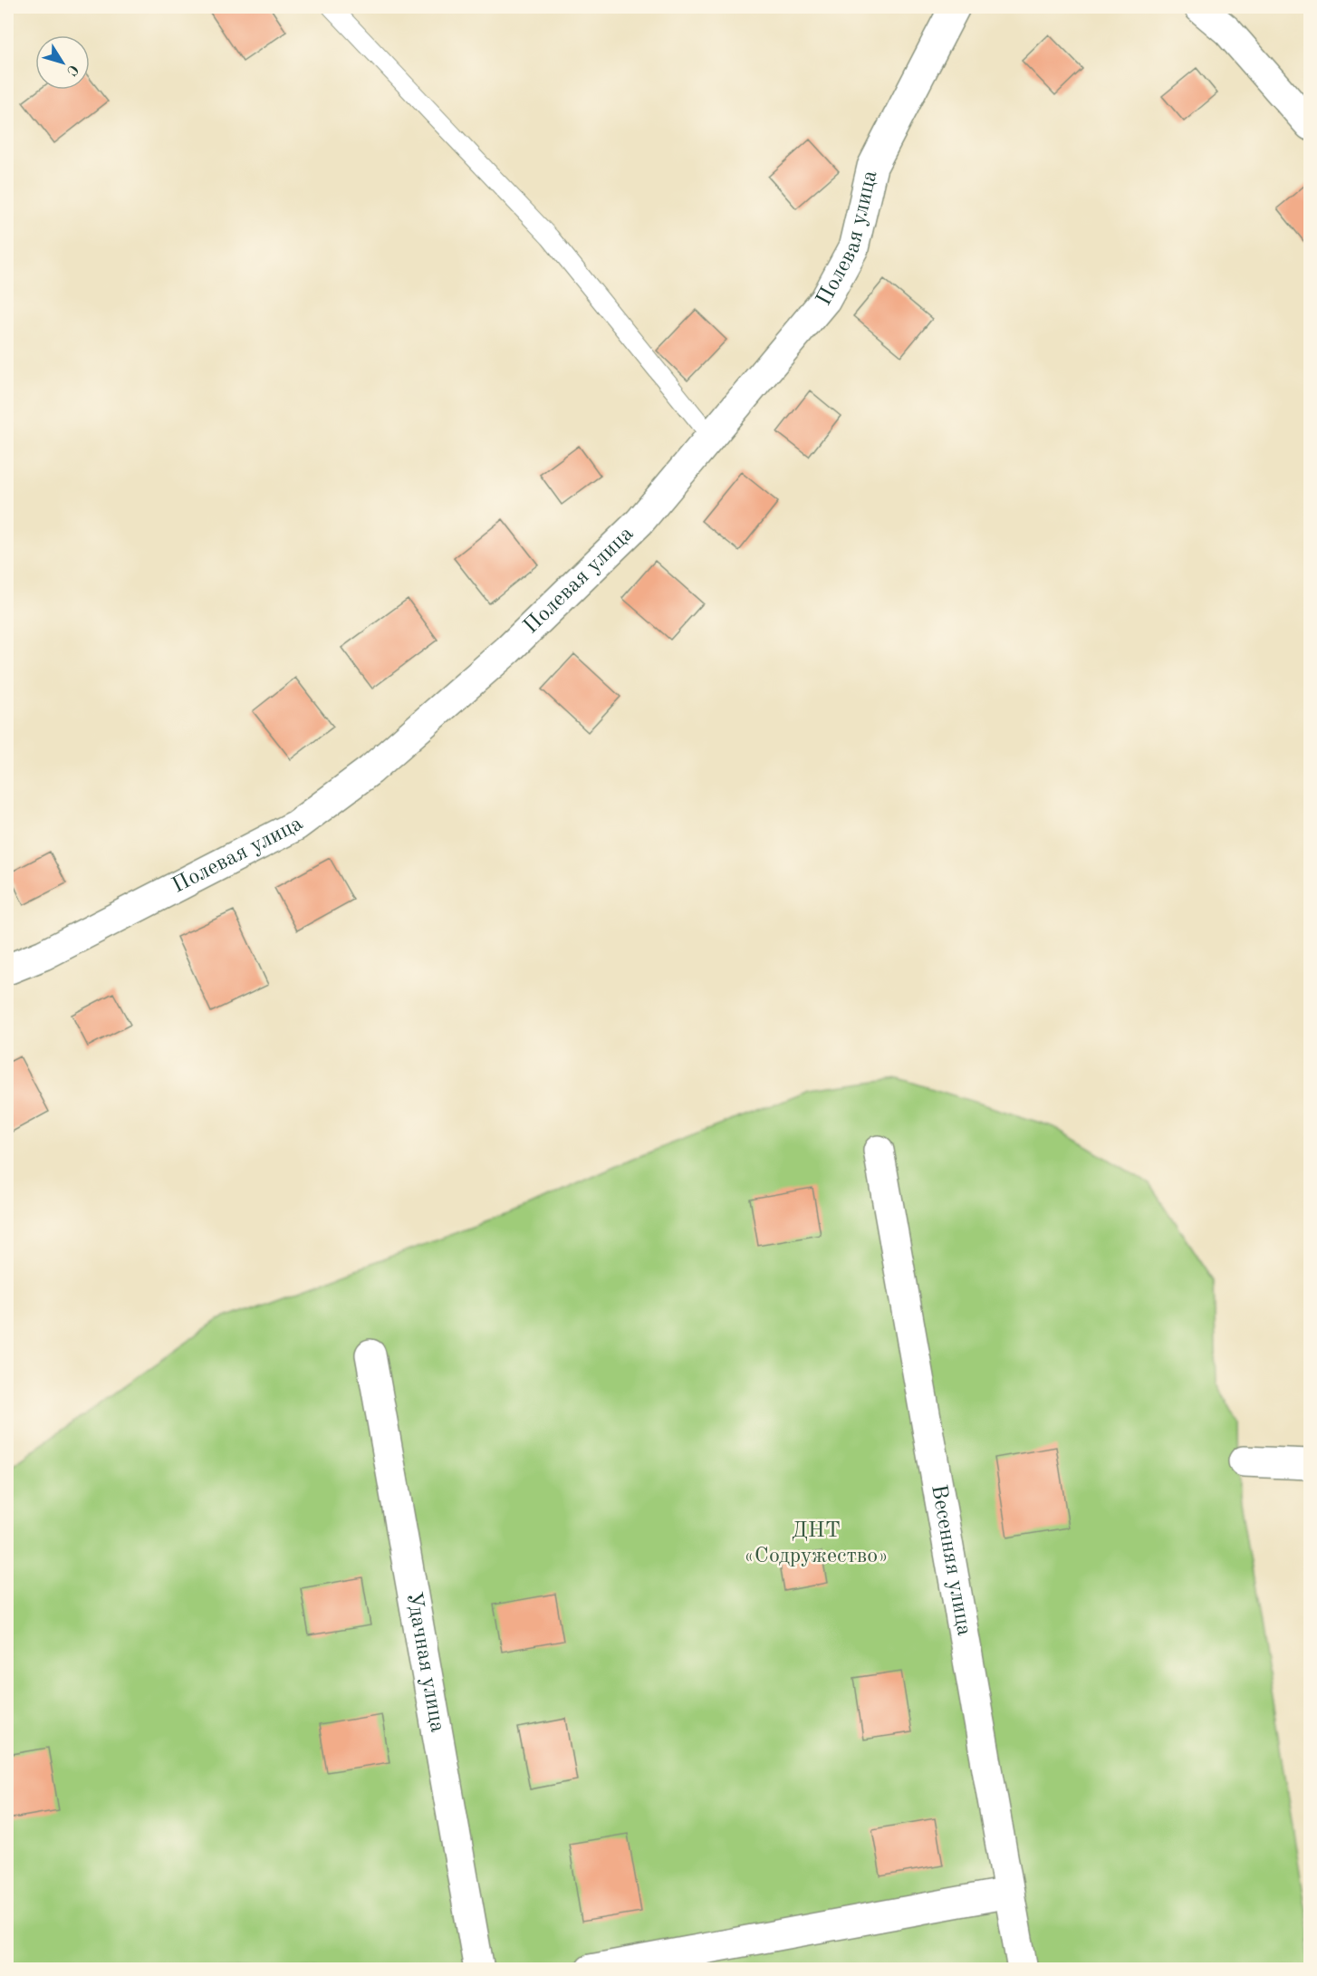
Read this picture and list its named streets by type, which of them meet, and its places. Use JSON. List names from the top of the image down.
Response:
{
  "streets": {
    "street": ["Полевая улица", "Весенняя улица", "Удачная улица"]
  },
  "parks": ["ДНТ «Содружество»"],
  "north": "bottom right"
}
